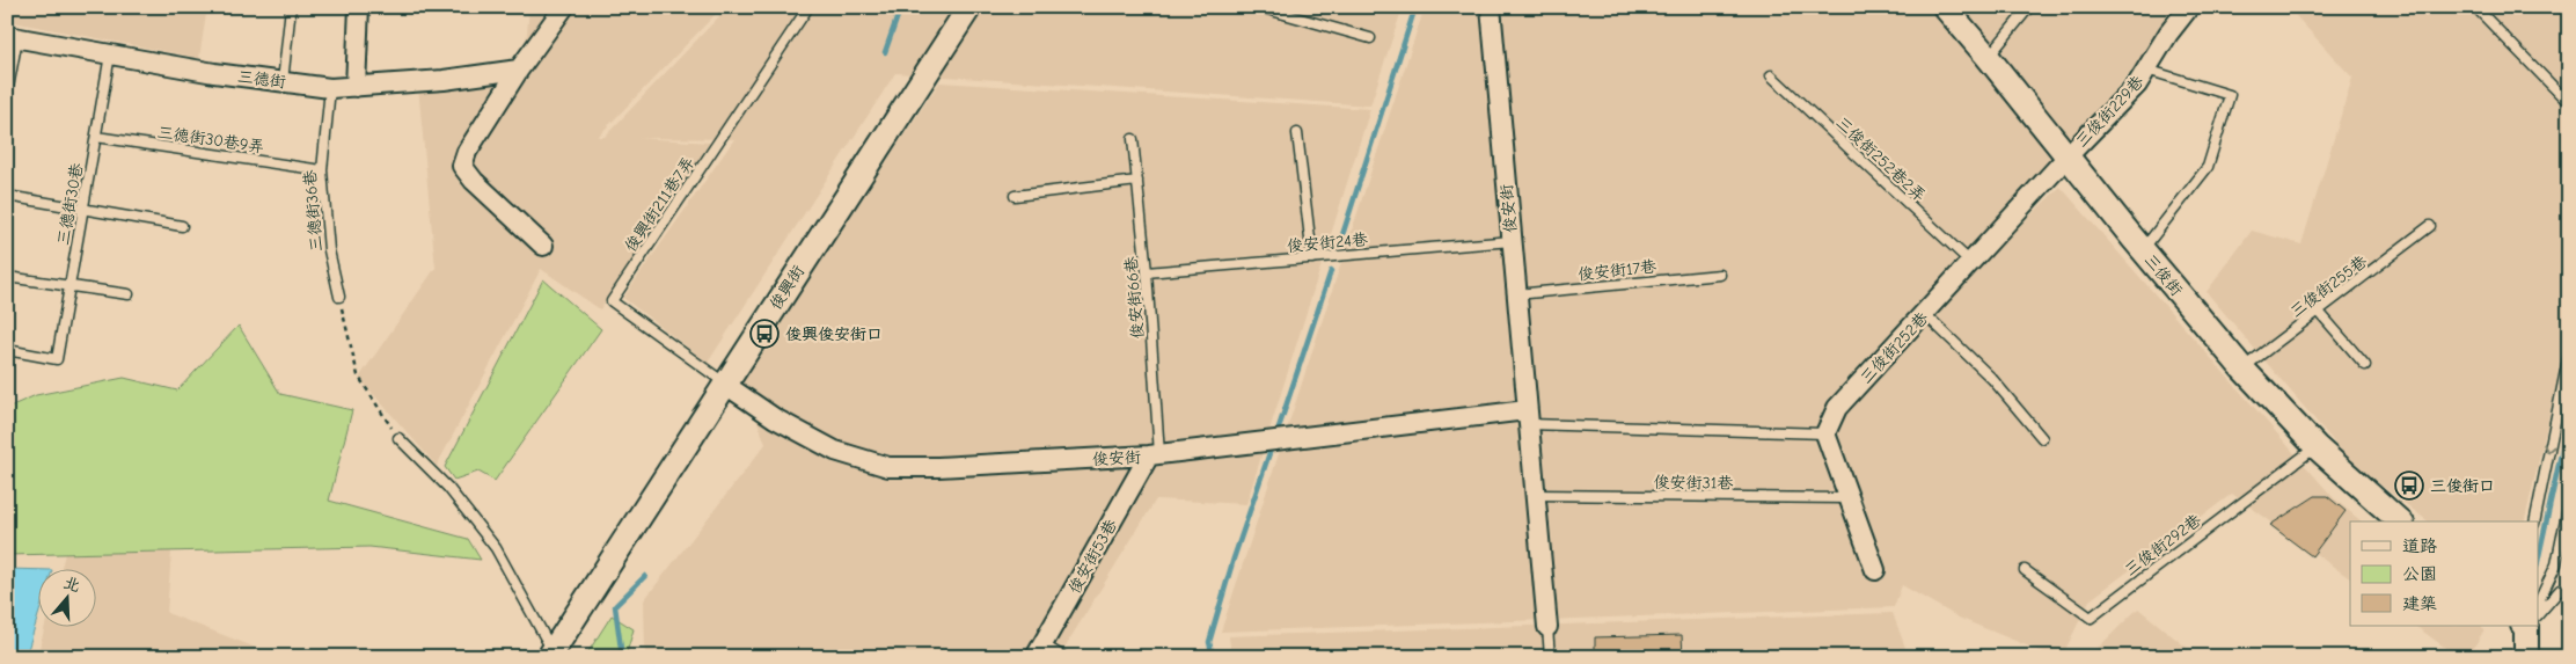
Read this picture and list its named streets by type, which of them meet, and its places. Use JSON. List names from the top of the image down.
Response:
{
  "streets": {
    "street": [
      "三德街",
      "三俊街229巷",
      "俊安街",
      "三俊街",
      "俊興街",
      "三俊街252巷",
      "俊安街53巷"
    ],
    "lane": [
      "三德街30巷9弄",
      "三俊街252巷2弄",
      "三德街30巷",
      "俊興街211巷7弄",
      "三德街36巷",
      "俊安街24巷",
      "俊安街17巷",
      "三俊街255巷",
      "俊安街66巷",
      "俊安街31巷",
      "三俊街292巷"
    ]
  },
  "crossings": [
    ["三德街", "三德街30巷"],
    ["三德街", "三德街36巷"],
    ["三俊街229巷", "三俊街"],
    ["三俊街229巷", "三俊街252巷"],
    ["三德街30巷9弄", "三德街30巷"],
    ["三德街30巷9弄", "三德街36巷"],
    ["三俊街252巷2弄", "三俊街252巷"],
    ["俊興街211巷7弄", "俊安街"],
    ["俊興街211巷7弄", "俊興街"],
    ["俊安街", "俊安街24巷"],
    ["俊安街", "俊安街17巷"],
    ["俊安街", "俊興街"],
    ["俊安街", "俊安街66巷"],
    ["俊安街", "俊安街31巷"],
    ["俊安街", "俊安街53巷"],
    ["俊安街24巷", "俊安街66巷"],
    ["三俊街", "三俊街255巷"],
    ["三俊街", "三俊街252巷"],
    ["三俊街", "三俊街292巷"],
    ["俊安街66巷", "俊安街53巷"]
  ],
  "places": {
    "bus stop": ["俊興俊安街口", "三俊街口"]
  },
  "legend": ["道路", "公園", "建築"],
  "north": "top"
}
